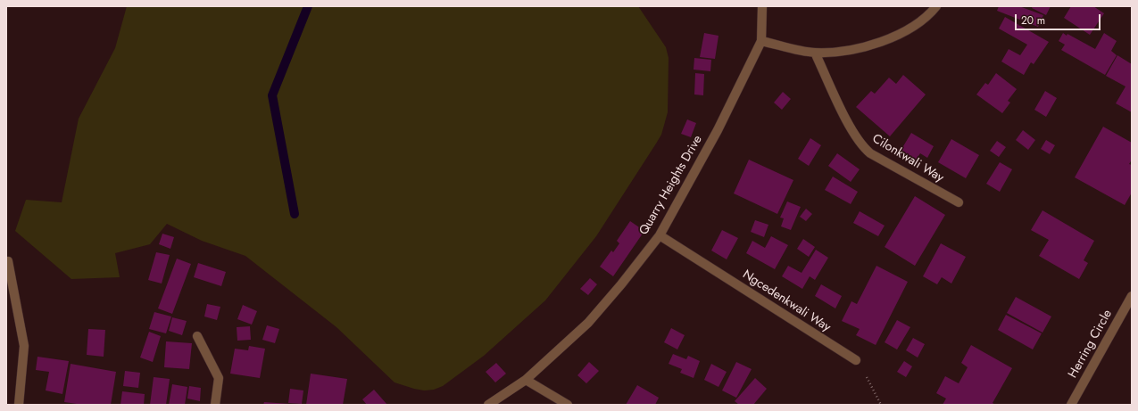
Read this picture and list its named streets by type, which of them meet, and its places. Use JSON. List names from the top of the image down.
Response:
{
  "streets": {
    "street": [
      "Cilonkwali Way",
      "Quarry Heights Drive",
      "Ngcedenkwali Way",
      "Herring Circle"
    ]
  },
  "crossings": [
    ["Quarry Heights Drive", "Ngcedenkwali Way"]
  ],
  "scale_bar": "20 m"
}
